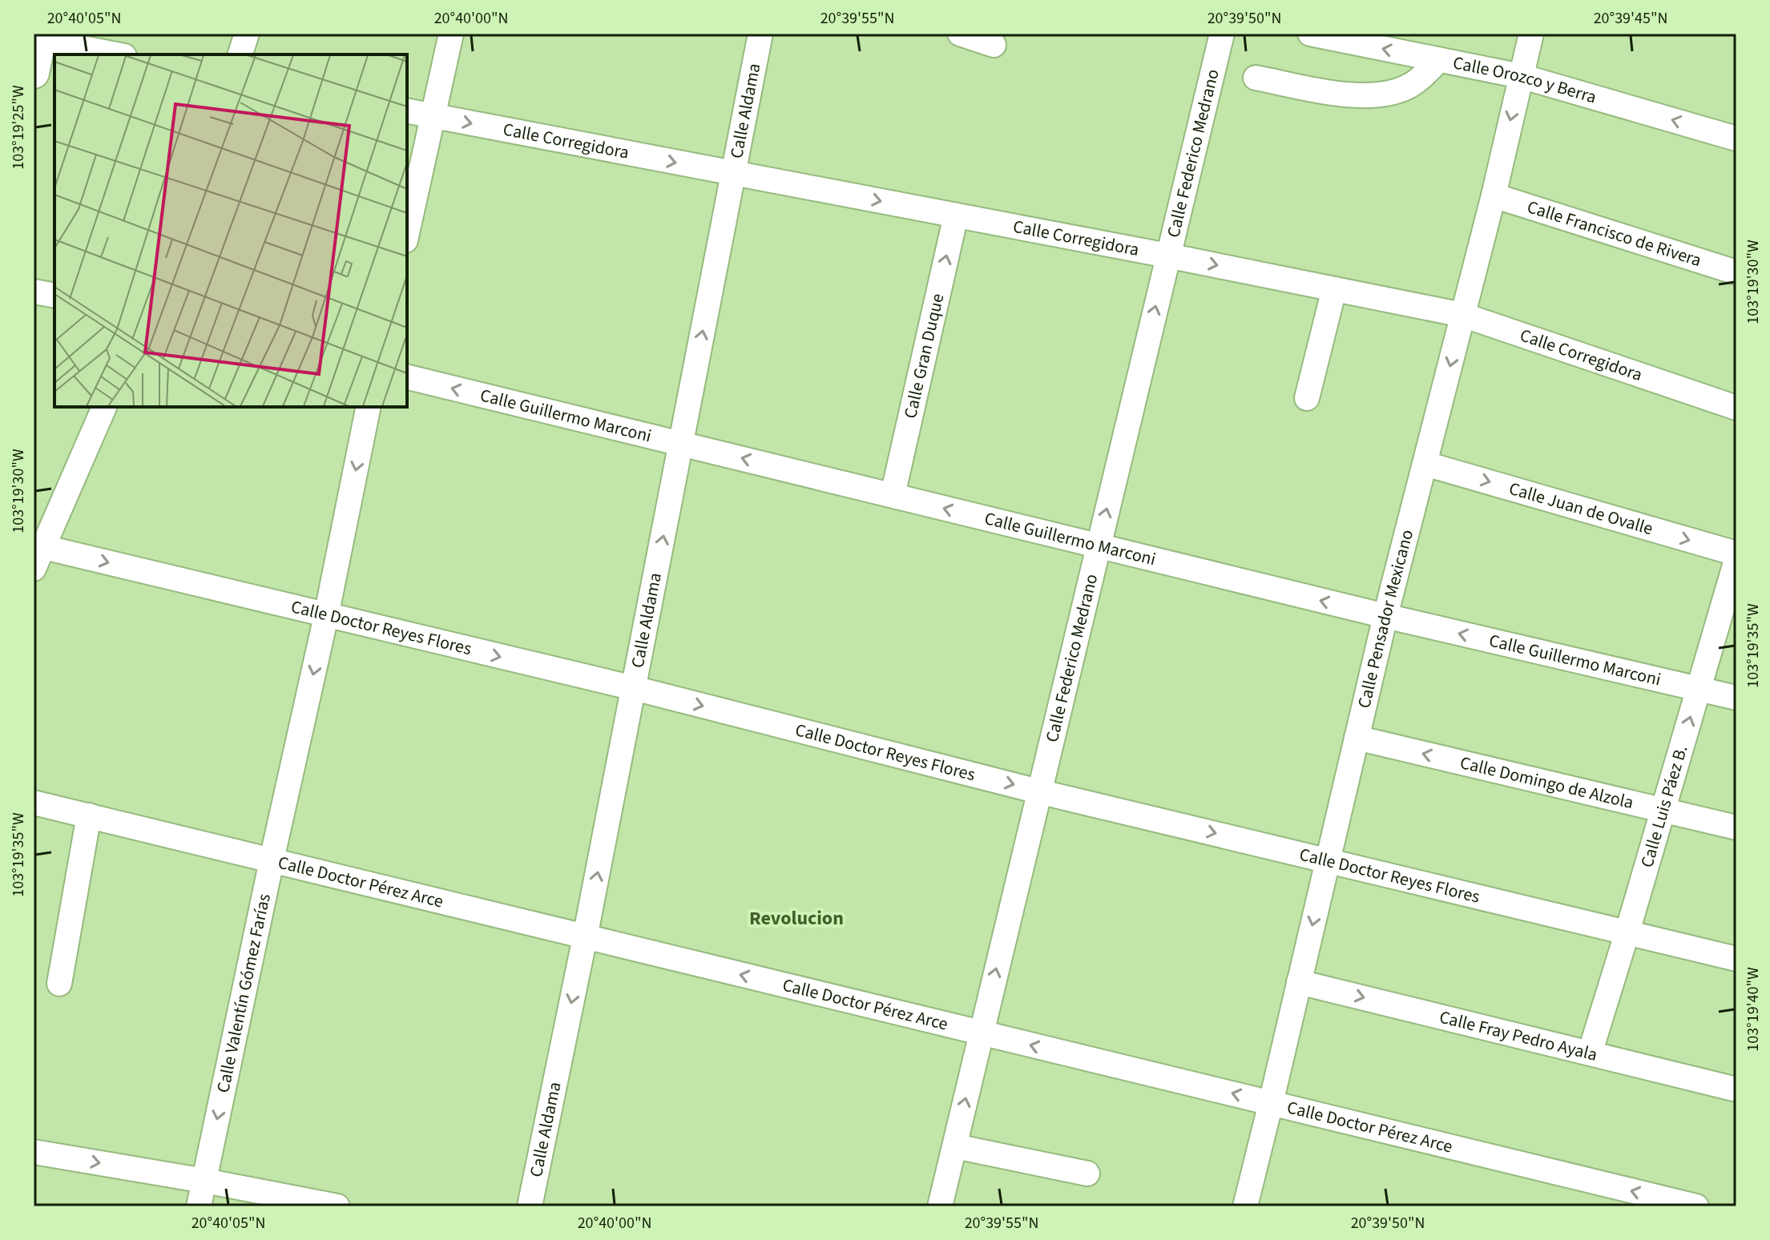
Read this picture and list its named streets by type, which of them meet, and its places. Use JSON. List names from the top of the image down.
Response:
{
  "streets": {
    "street": [
      "Calle Orozco y Berra",
      "Calle Aldama",
      "Calle Corregidora",
      "Calle Federico Medrano",
      "Calle Francisco de Rivera",
      "Calle Gran Duque",
      "Calle Guillermo Marconi",
      "Calle Juan de Ovalle",
      "Calle Pensador Mexicano",
      "Calle Doctor Reyes Flores",
      "Calle Domingo de Alzola",
      "Calle Luis Páez B.",
      "Calle Doctor Pérez Arce",
      "Calle Valentín Gómez Farías",
      "Calle Fray Pedro Ayala"
    ]
  },
  "crossings": [
    ["Calle Orozco y Berra", "Calle Pensador Mexicano"],
    ["Calle Aldama", "Calle Corregidora"],
    ["Calle Aldama", "Calle Guillermo Marconi"],
    ["Calle Aldama", "Calle Doctor Reyes Flores"],
    ["Calle Aldama", "Calle Doctor Pérez Arce"],
    ["Calle Corregidora", "Calle Federico Medrano"],
    ["Calle Corregidora", "Calle Gran Duque"],
    ["Calle Corregidora", "Calle Pensador Mexicano"],
    ["Calle Federico Medrano", "Calle Guillermo Marconi"],
    ["Calle Federico Medrano", "Calle Doctor Reyes Flores"],
    ["Calle Federico Medrano", "Calle Doctor Pérez Arce"],
    ["Calle Francisco de Rivera", "Calle Pensador Mexicano"],
    ["Calle Gran Duque", "Calle Guillermo Marconi"],
    ["Calle Guillermo Marconi", "Calle Pensador Mexicano"],
    ["Calle Guillermo Marconi", "Calle Luis Páez B."],
    ["Calle Juan de Ovalle", "Calle Pensador Mexicano"],
    ["Calle Pensador Mexicano", "Calle Doctor Reyes Flores"],
    ["Calle Pensador Mexicano", "Calle Domingo de Alzola"],
    ["Calle Pensador Mexicano", "Calle Doctor Pérez Arce"],
    ["Calle Pensador Mexicano", "Calle Fray Pedro Ayala"],
    ["Calle Doctor Reyes Flores", "Calle Luis Páez B."],
    ["Calle Doctor Reyes Flores", "Calle Valentín Gómez Farías"],
    ["Calle Domingo de Alzola", "Calle Luis Páez B."],
    ["Calle Luis Páez B.", "Calle Fray Pedro Ayala"],
    ["Calle Doctor Pérez Arce", "Calle Valentín Gómez Farías"]
  ],
  "one_way": [
    "Calle Orozco y Berra",
    "Calle Corregidora",
    "Calle Federico Medrano",
    "Calle Gran Duque",
    "Calle Guillermo Marconi",
    "Calle Juan de Ovalle",
    "Calle Doctor Reyes Flores",
    "Calle Domingo de Alzola",
    "Calle Doctor Pérez Arce",
    "Calle Valentín Gómez Farías",
    "Calle Fray Pedro Ayala"
  ],
  "districts": ["Revolucion"],
  "coordinates": [
    "20°40'05\"N",
    "20°40'00\"N",
    "20°39'55\"N",
    "20°39'50\"N",
    "20°39'45\"N",
    "103°19'25\"W",
    "103°19'30\"W",
    "103°19'35\"W",
    "103°19'40\"W"
  ]
}
